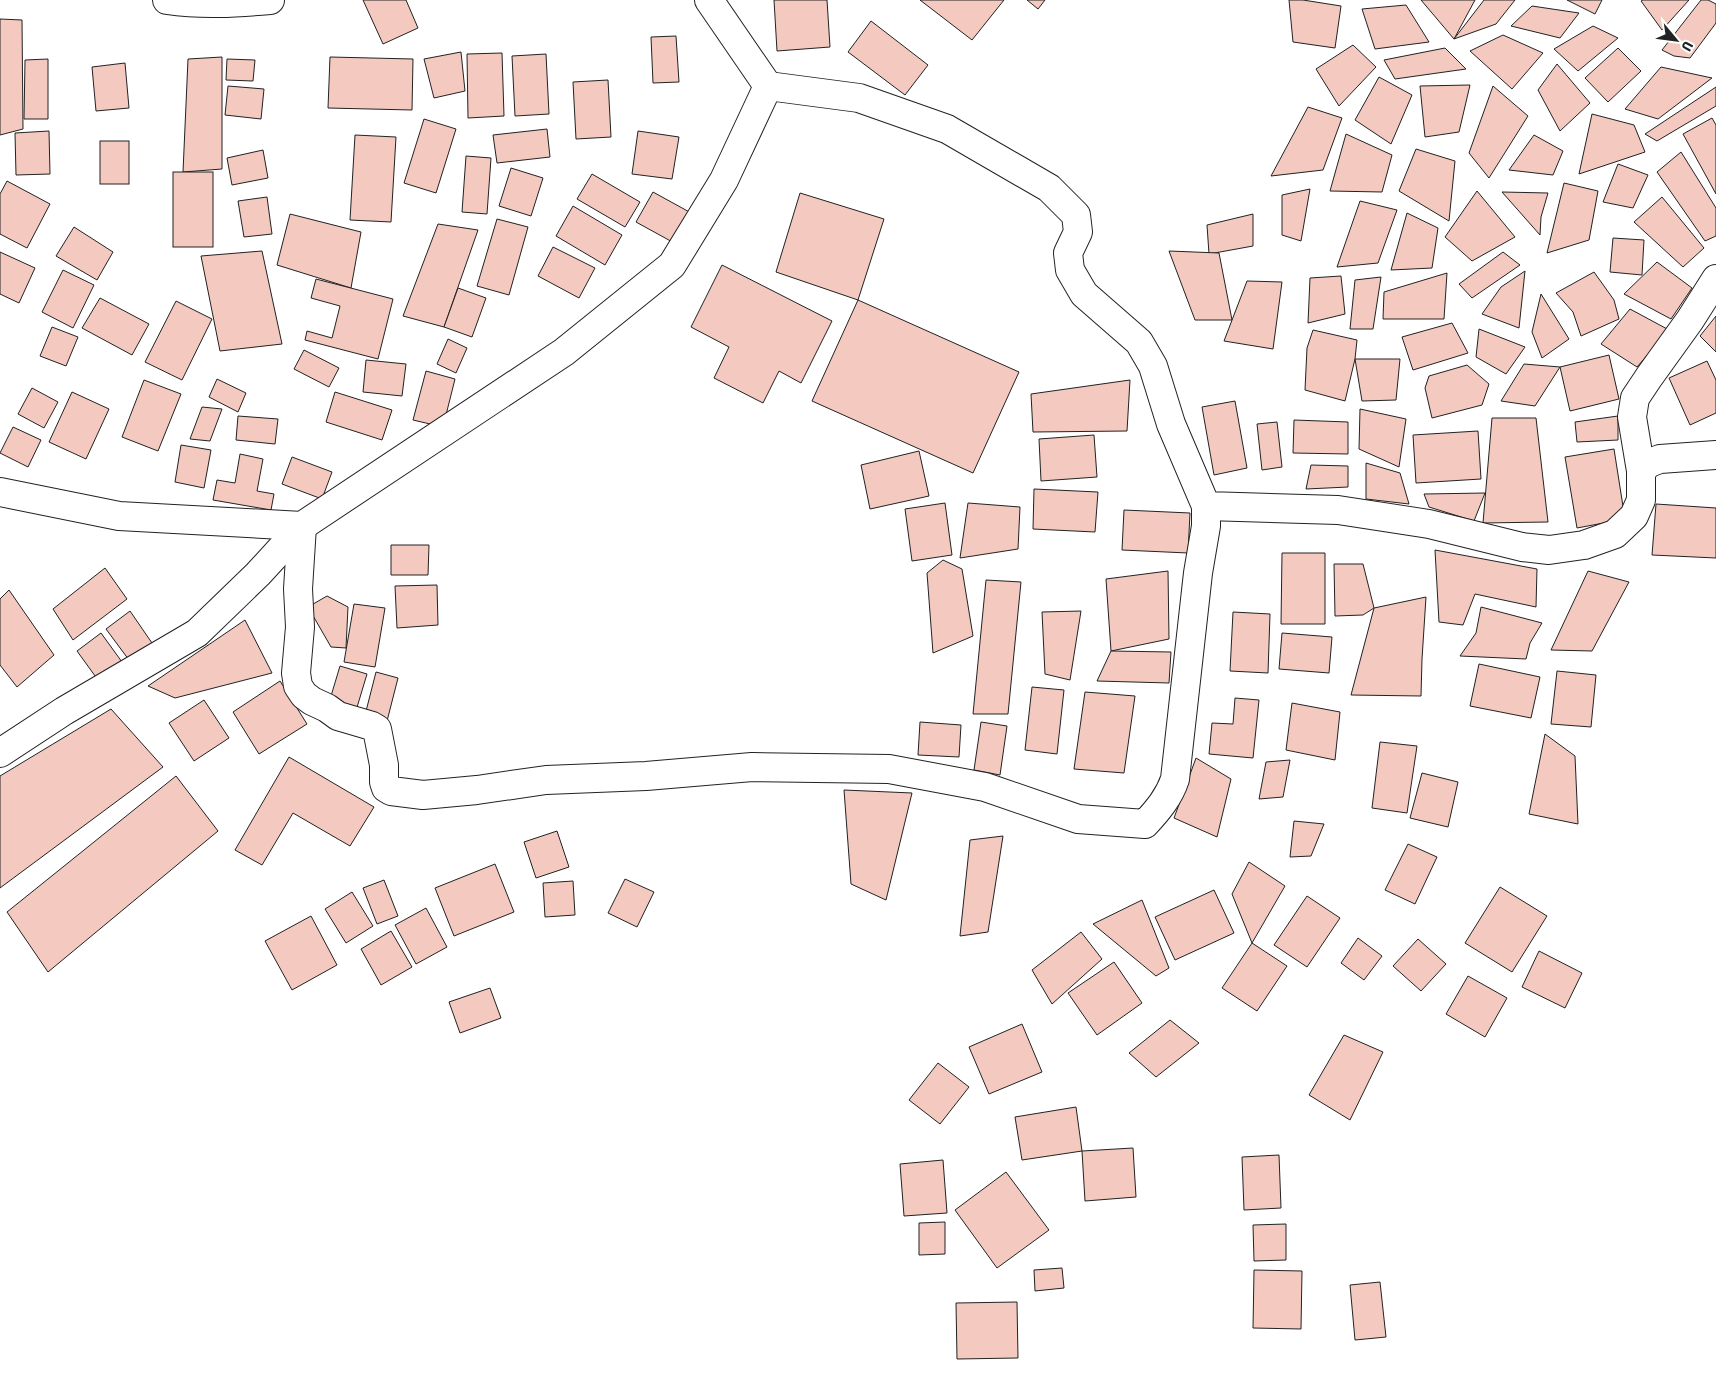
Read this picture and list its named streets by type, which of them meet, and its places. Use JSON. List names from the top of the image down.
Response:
{
  "north": "bottom right"
}
